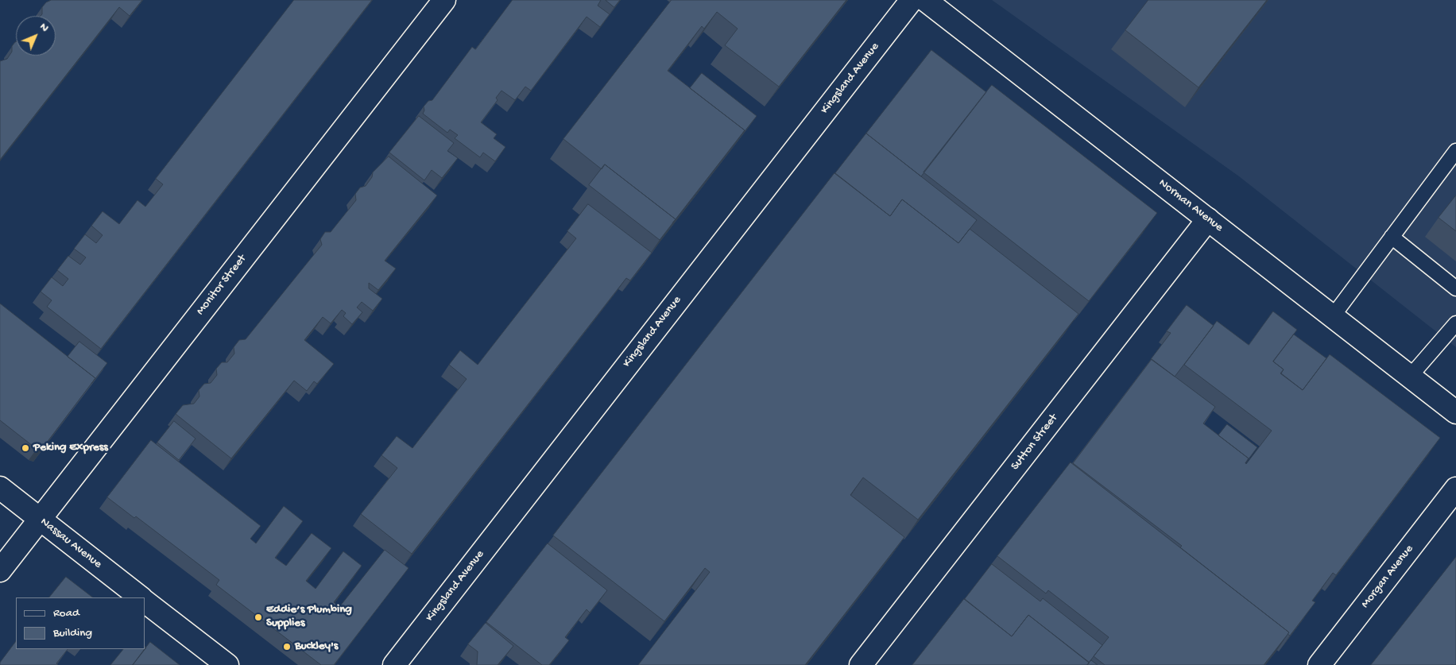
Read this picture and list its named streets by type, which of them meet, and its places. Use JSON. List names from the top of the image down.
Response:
{
  "streets": {
    "street": [
      "Kingsland Avenue",
      "Norman Avenue",
      "Monitor Street",
      "Sutton Street",
      "Nassau Avenue",
      "Morgan Avenue"
    ]
  },
  "crossings": [
    ["Norman Avenue", "Sutton Street"],
    ["Monitor Street", "Nassau Avenue"]
  ],
  "places": ["Peking Express", "Eddie’s Plumbing Supplies", "Buckley's"],
  "legend": ["Road", "Building"],
  "north": "top right"
}
